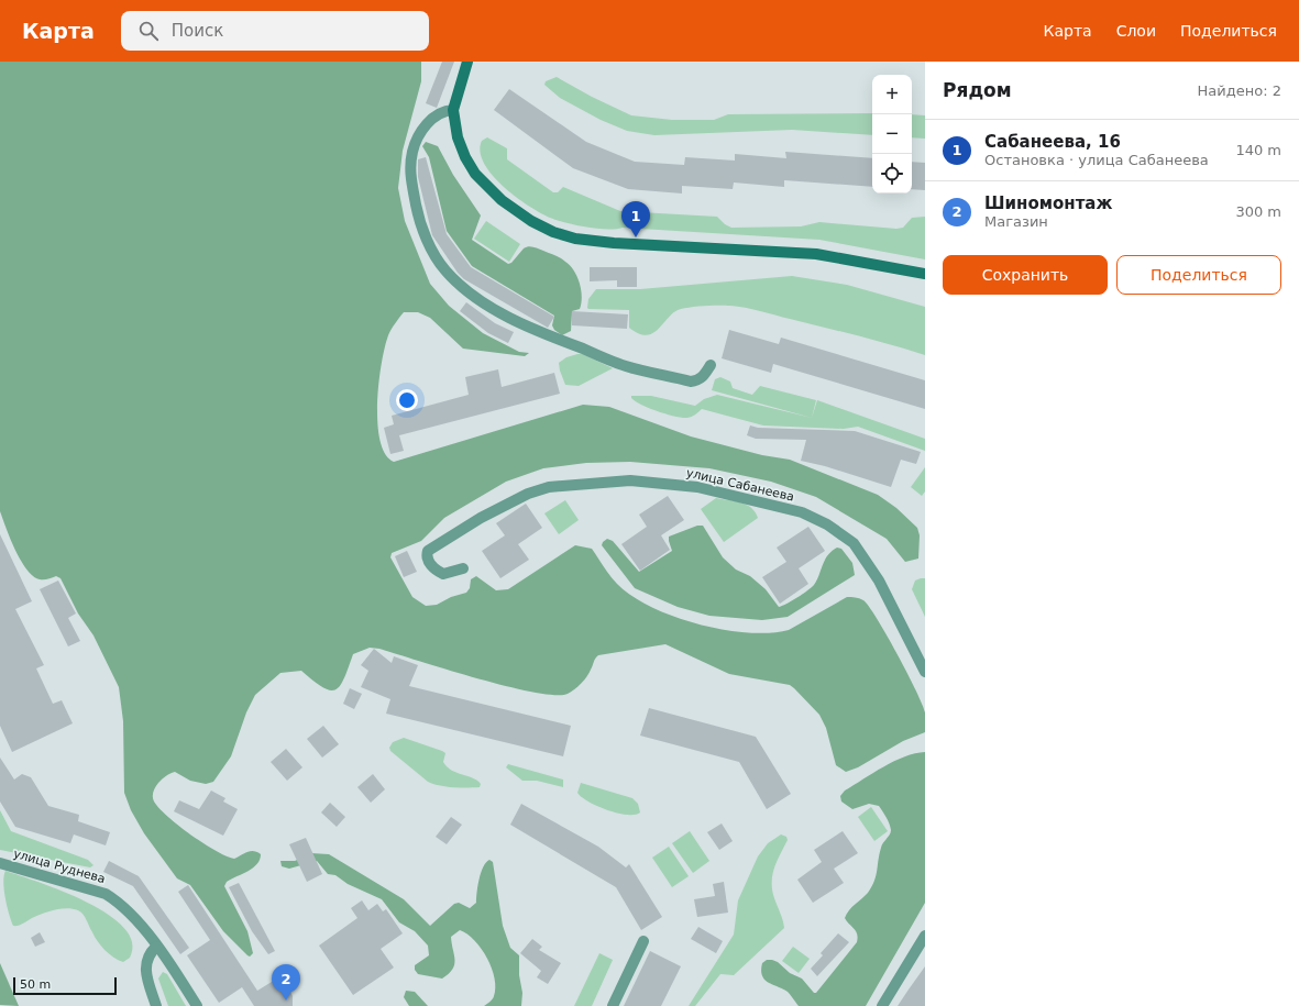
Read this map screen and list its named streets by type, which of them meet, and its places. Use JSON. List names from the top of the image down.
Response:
{
  "streets": {
    "street": ["улица Сабанеева", "улица Руднева"]
  },
  "scale_bar": "50 m",
  "page": {
    "header": "Карта",
    "search": "Поиск",
    "nav": ["Карта", "Слои", "Поделиться"],
    "heading": ["Рядом", "Найдено: 2"],
    "map_buttons": ["+", "−"],
    "list": [
      {
        "mark": "1",
        "name": "Сабанеева, 16",
        "note": "Остановка · улица Сабанеева",
        "value": "140 m"
      },
      {
        "mark": "2",
        "name": "Шиномонтаж",
        "note": "Магазин",
        "value": "300 m"
      }
    ],
    "pins": ["1", "2"],
    "buttons": ["Сохранить", "Поделиться"],
    "scale": "50 m"
  }
}
